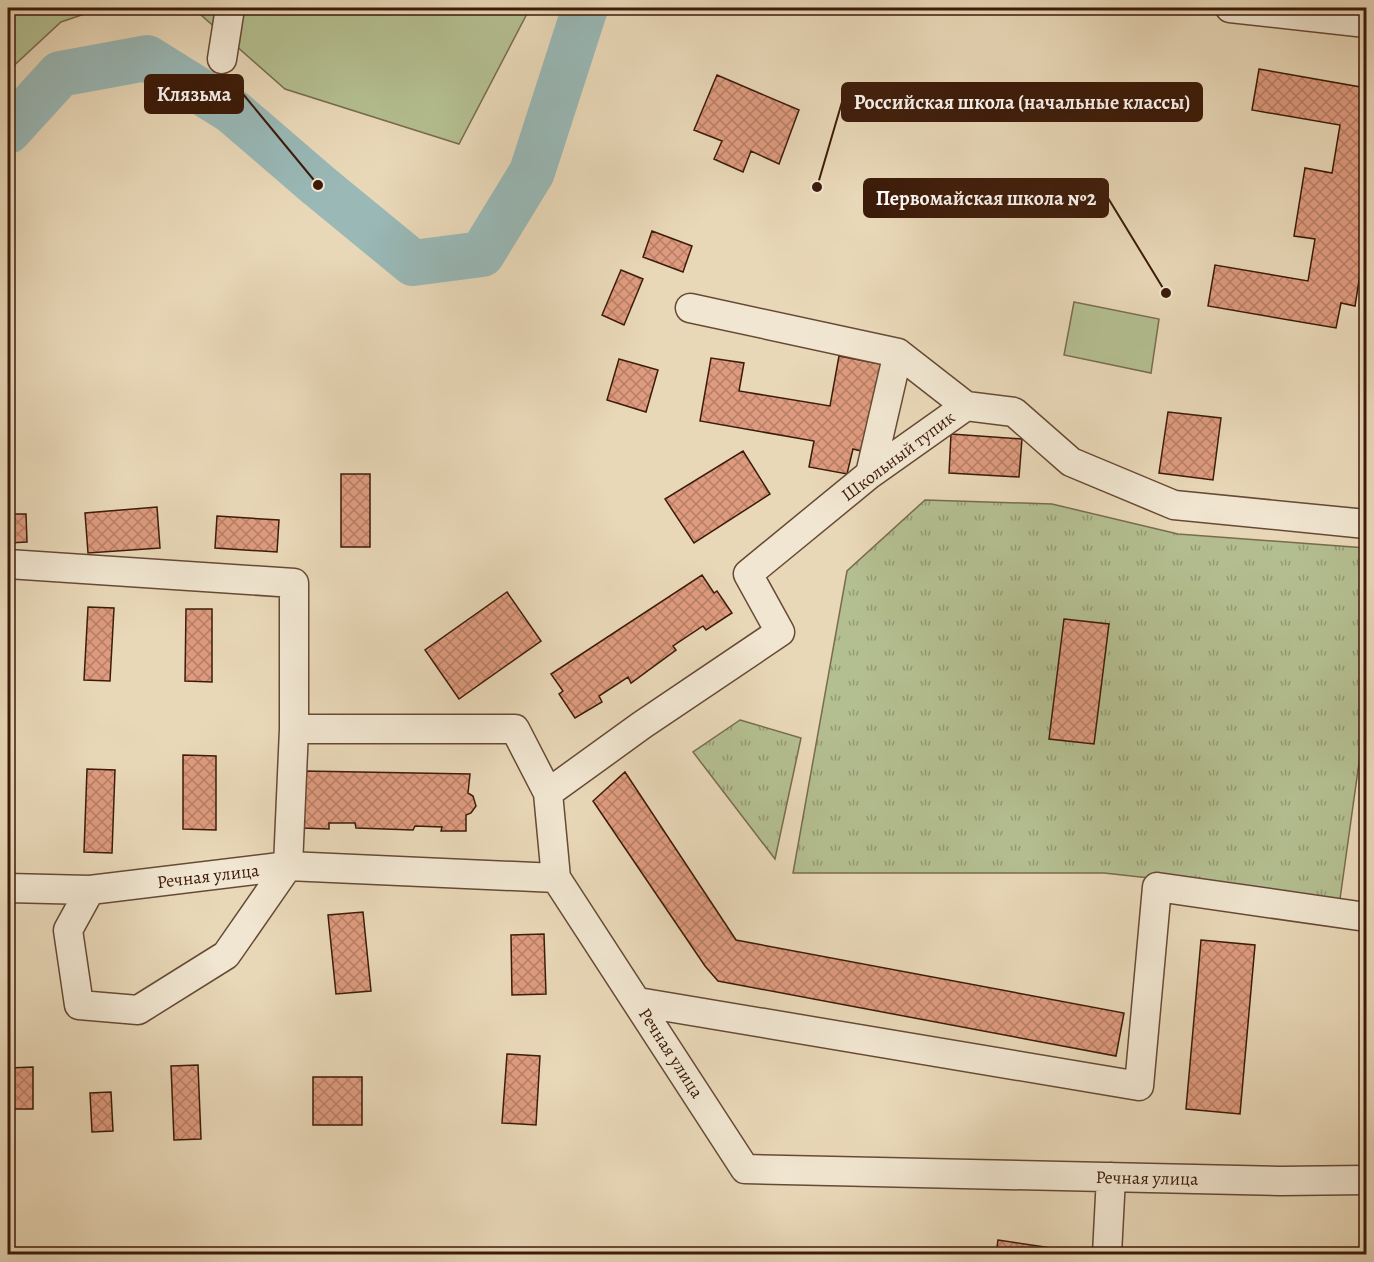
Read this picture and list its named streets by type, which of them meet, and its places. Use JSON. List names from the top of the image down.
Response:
{
  "streets": {
    "street": ["Школьный тупик", "Речная улица"]
  },
  "places": ["Клязьма", "Российская школа (начальные классы)", "Первомайская школа №2"]
}
